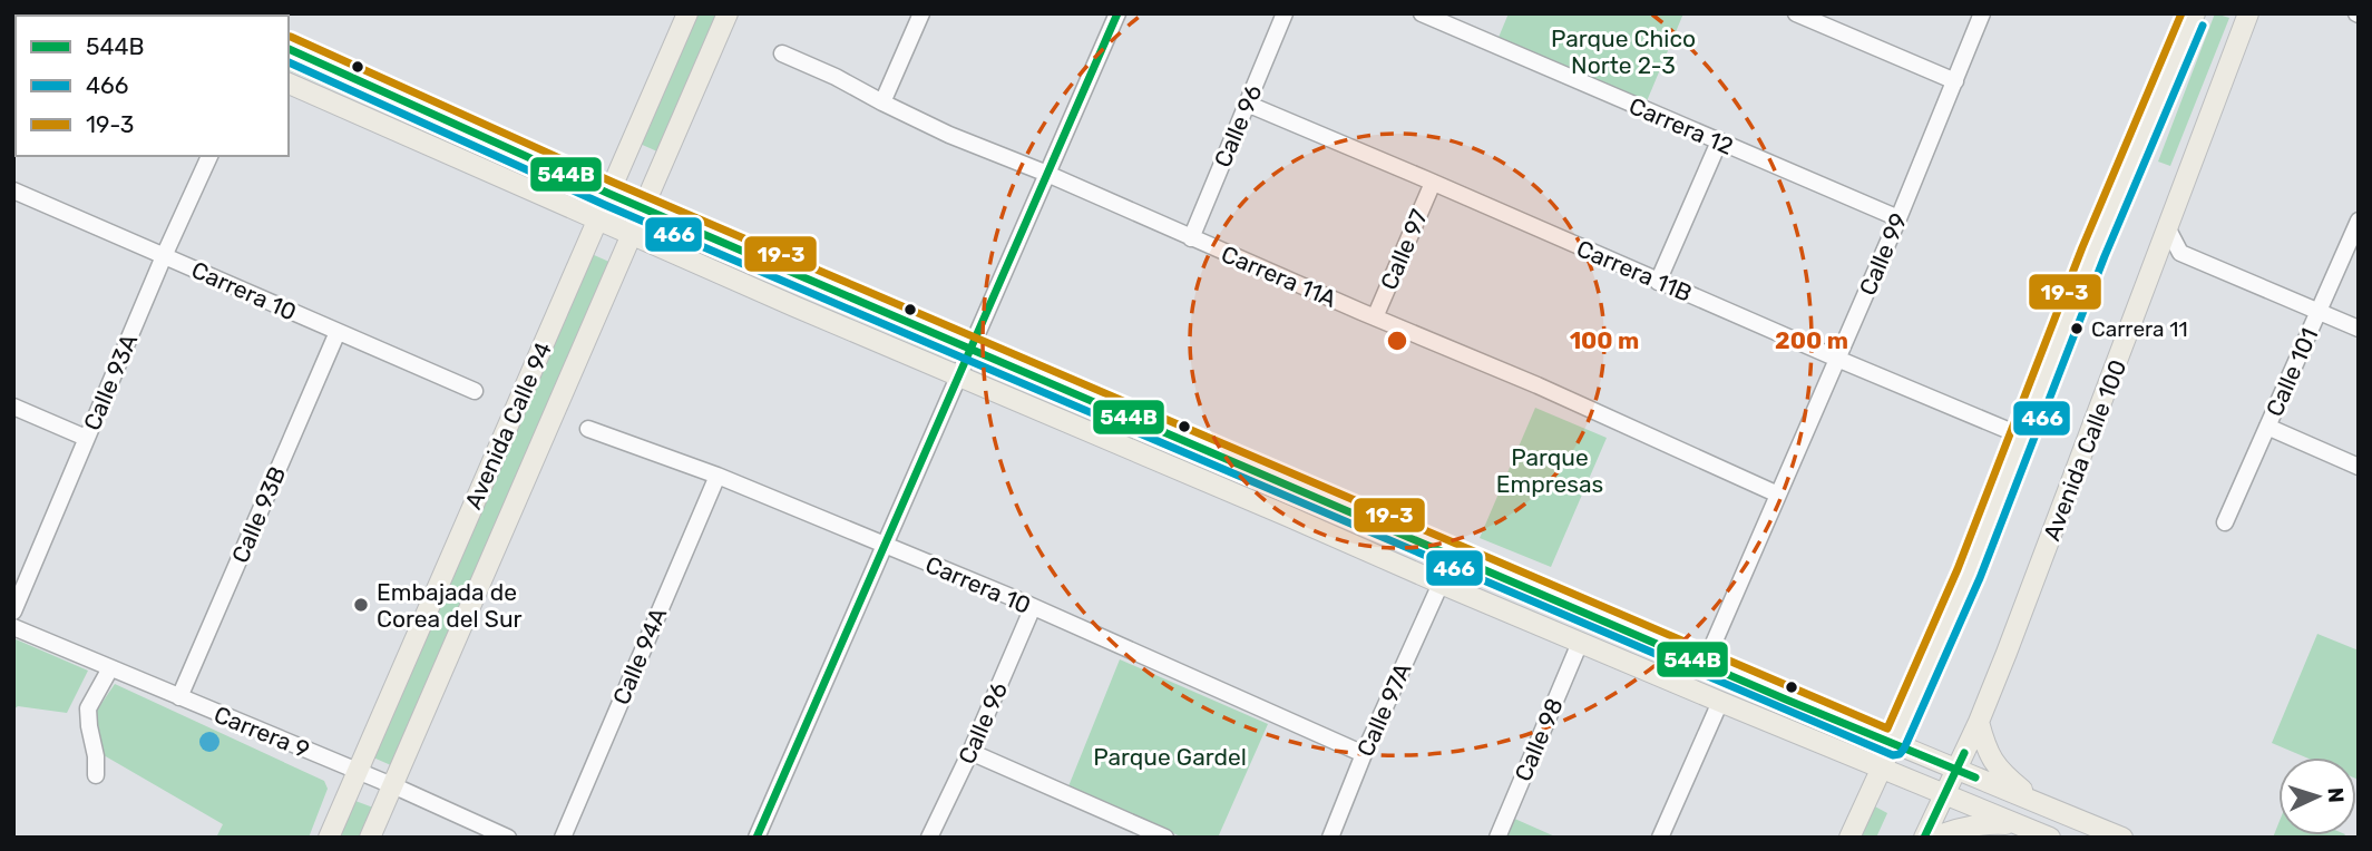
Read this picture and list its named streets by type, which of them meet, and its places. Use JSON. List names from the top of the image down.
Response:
{
  "streets": {
    "main road": ["Avenida Calle 94", "Avenida Calle 100"],
    "street": [
      "Calle 96",
      "Carrera 12",
      "Calle 97",
      "Calle 99",
      "Carrera 11B",
      "Carrera 11A",
      "Carrera 10",
      "Calle 101",
      "Calle 93A",
      "Calle 93B",
      "Calle 94A",
      "Calle 97A",
      "Carrera 9",
      "Calle 98"
    ]
  },
  "crossings": [
    ["Calle 96", "Carrera 11B"],
    ["Calle 96", "Carrera 11A"],
    ["Calle 96", "Carrera 10"],
    ["Carrera 12", "Calle 99"],
    ["Calle 97", "Carrera 11B"],
    ["Calle 97", "Carrera 11A"],
    ["Calle 99", "Carrera 11B"],
    ["Calle 99", "Carrera 11A"],
    ["Carrera 10", "Calle 93A"],
    ["Carrera 10", "Calle 93B"],
    ["Carrera 10", "Calle 94A"],
    ["Carrera 10", "Calle 97A"],
    ["Avenida Calle 94", "Carrera 9"],
    ["Calle 93B", "Carrera 9"]
  ],
  "parks": ["Parque Chico Norte 2-3", "Parque Empresas", "Parque Gardel"],
  "places": ["Carrera 11", "Embajada de Corea del Sur"],
  "lines": ["transit line 544B", "transit line 19-3", "transit line 466"],
  "legend": ["544B", "466", "19-3"],
  "north": "right",
  "rings": ["100 m", "200 m"]
}
